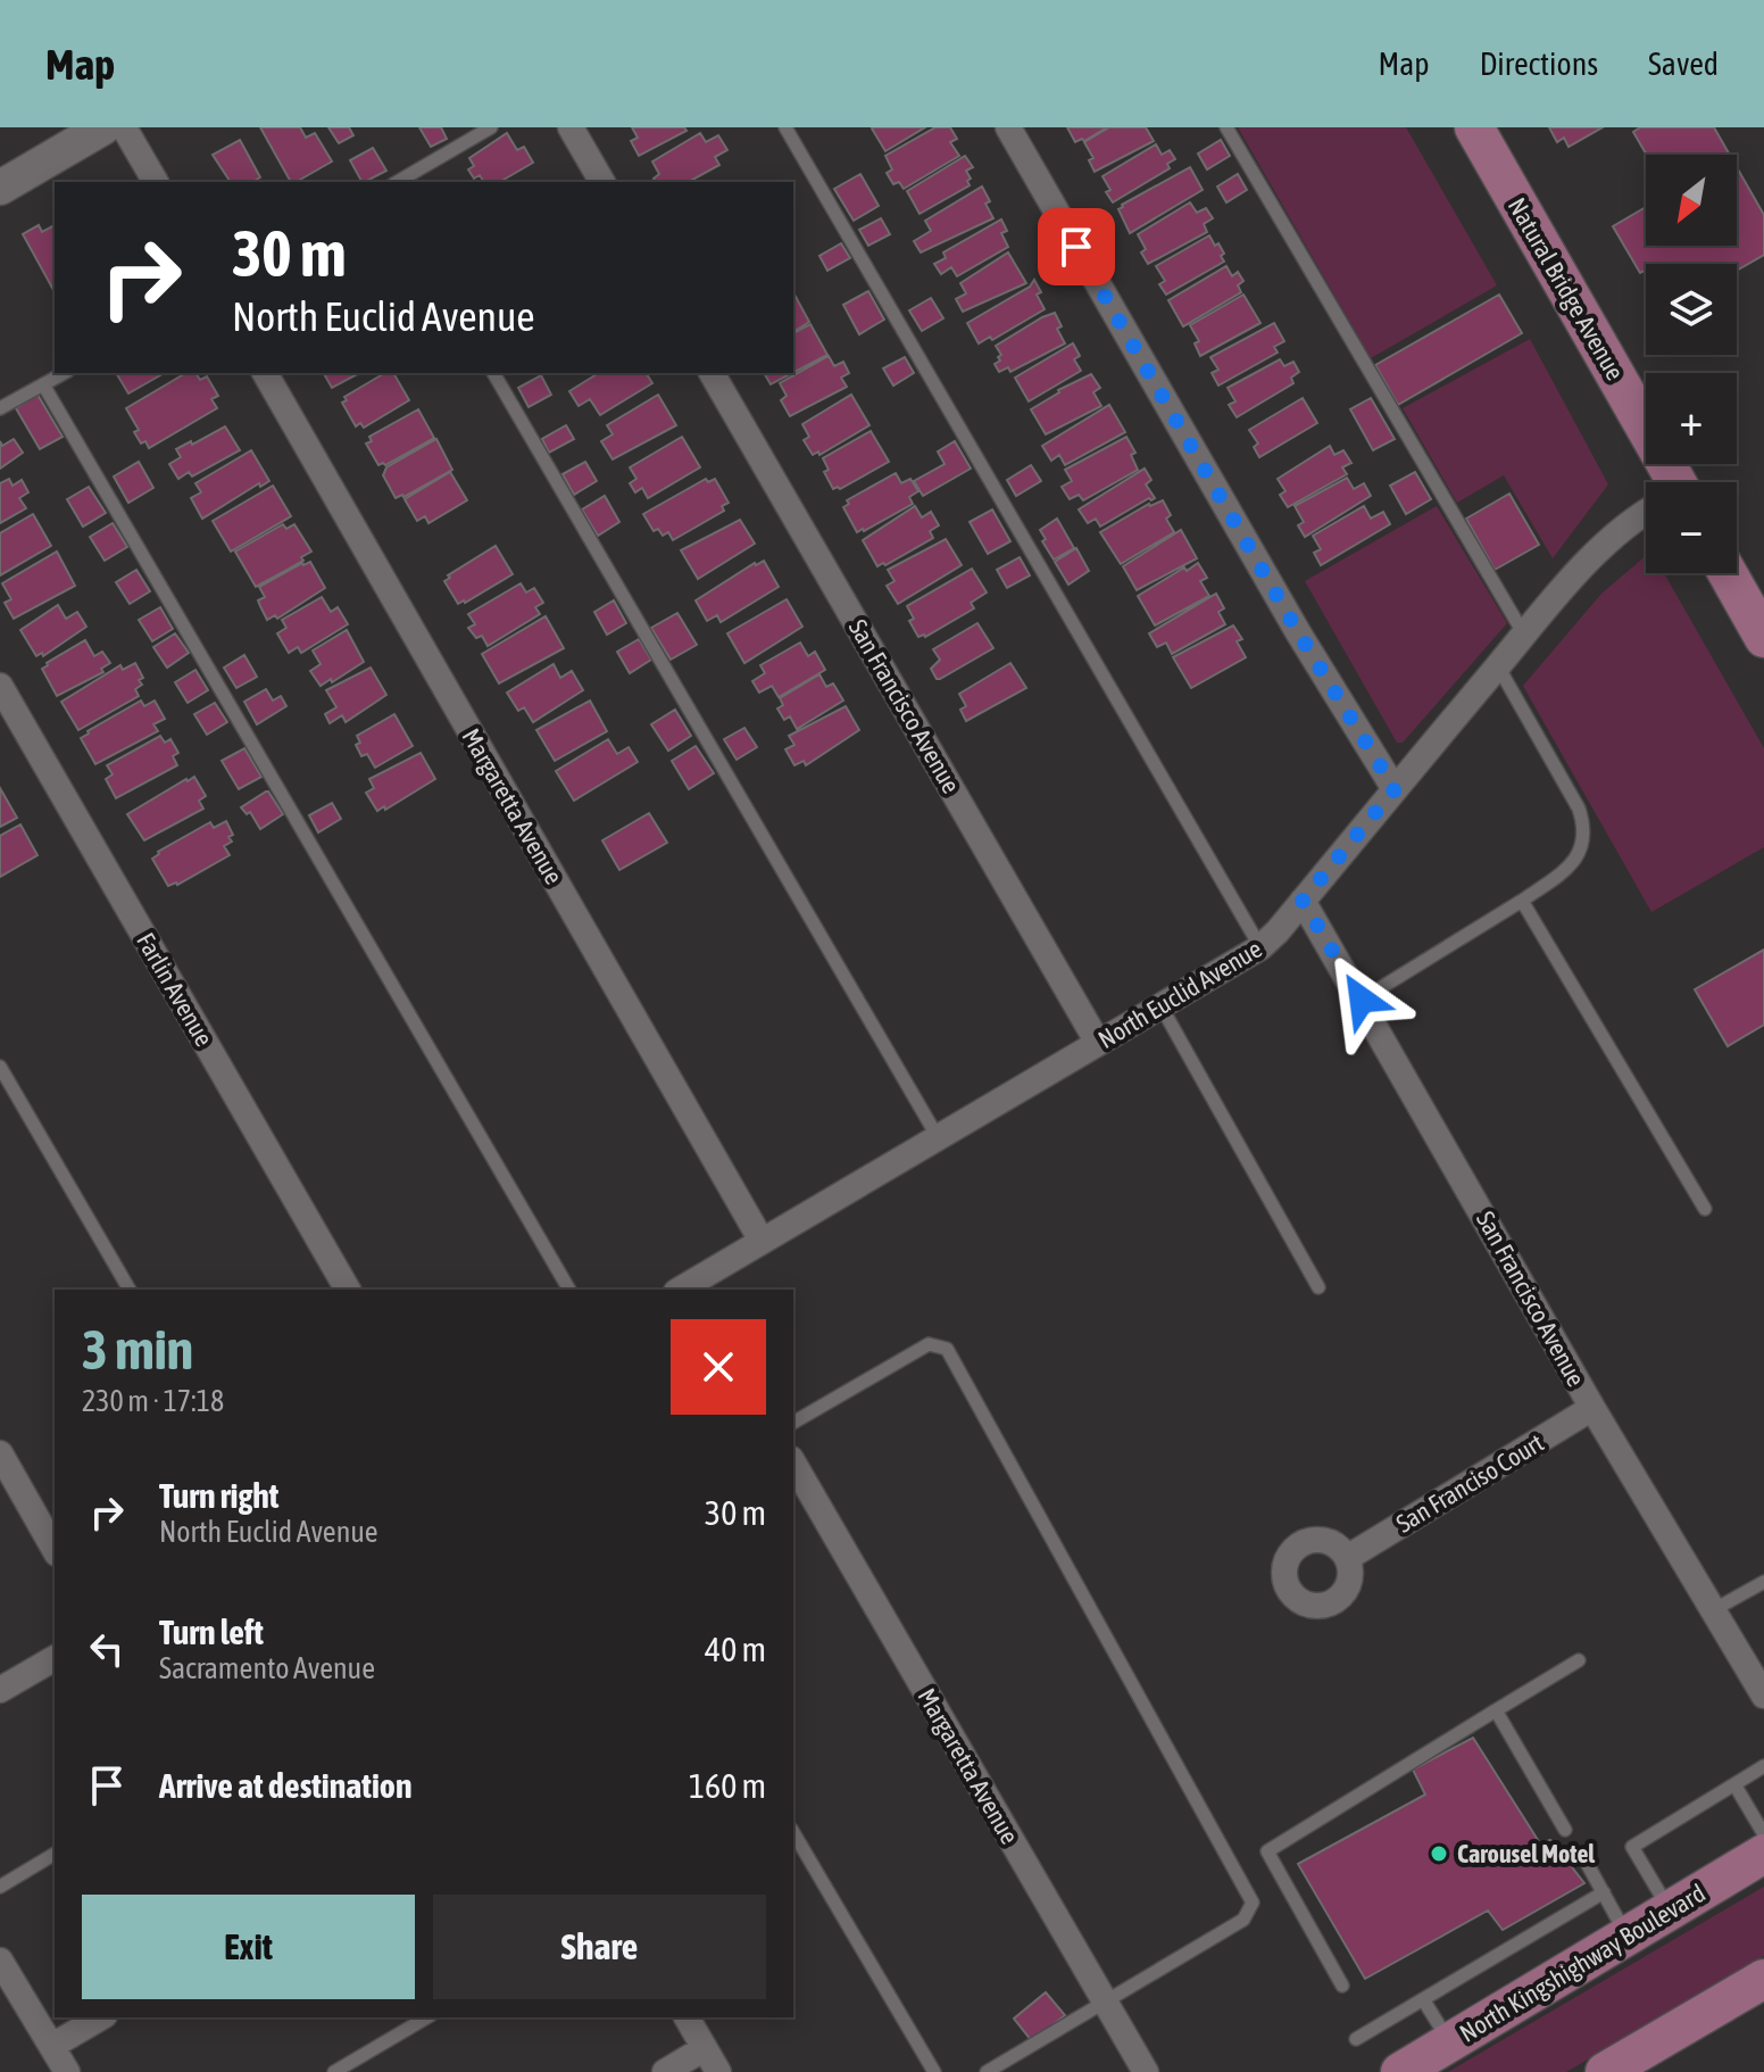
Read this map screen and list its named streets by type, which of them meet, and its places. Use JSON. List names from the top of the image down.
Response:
{
  "streets": {
    "main road": ["Natural Bridge Avenue", "North Kingshighway Boulevard"],
    "street": [
      "San Francisco Avenue",
      "Margaretta Avenue",
      "Farlin Avenue",
      "North Euclid Avenue",
      "San Franciso Court"
    ]
  },
  "crossings": [
    ["San Francisco Avenue", "North Euclid Avenue"],
    ["San Francisco Avenue", "San Franciso Court"],
    ["Margaretta Avenue", "North Euclid Avenue"]
  ],
  "places": ["Carousel Motel"],
  "north": "bottom left",
  "page": {
    "header": "Map",
    "nav": ["Map", "Directions", "Saved"],
    "map_buttons": ["+", "−"],
    "turn": ["30 m", "North Euclid Avenue"],
    "heading": ["3 min", "230 m · 17:18"],
    "list": [
      {
        "name": "Turn right",
        "note": "North Euclid Avenue",
        "value": "30 m"
      },
      {
        "name": "Turn left",
        "note": "Sacramento Avenue",
        "value": "40 m"
      },
      {
        "name": "Arrive at destination",
        "value": "160 m"
      }
    ],
    "buttons": ["Exit", "Share"]
  }
}
